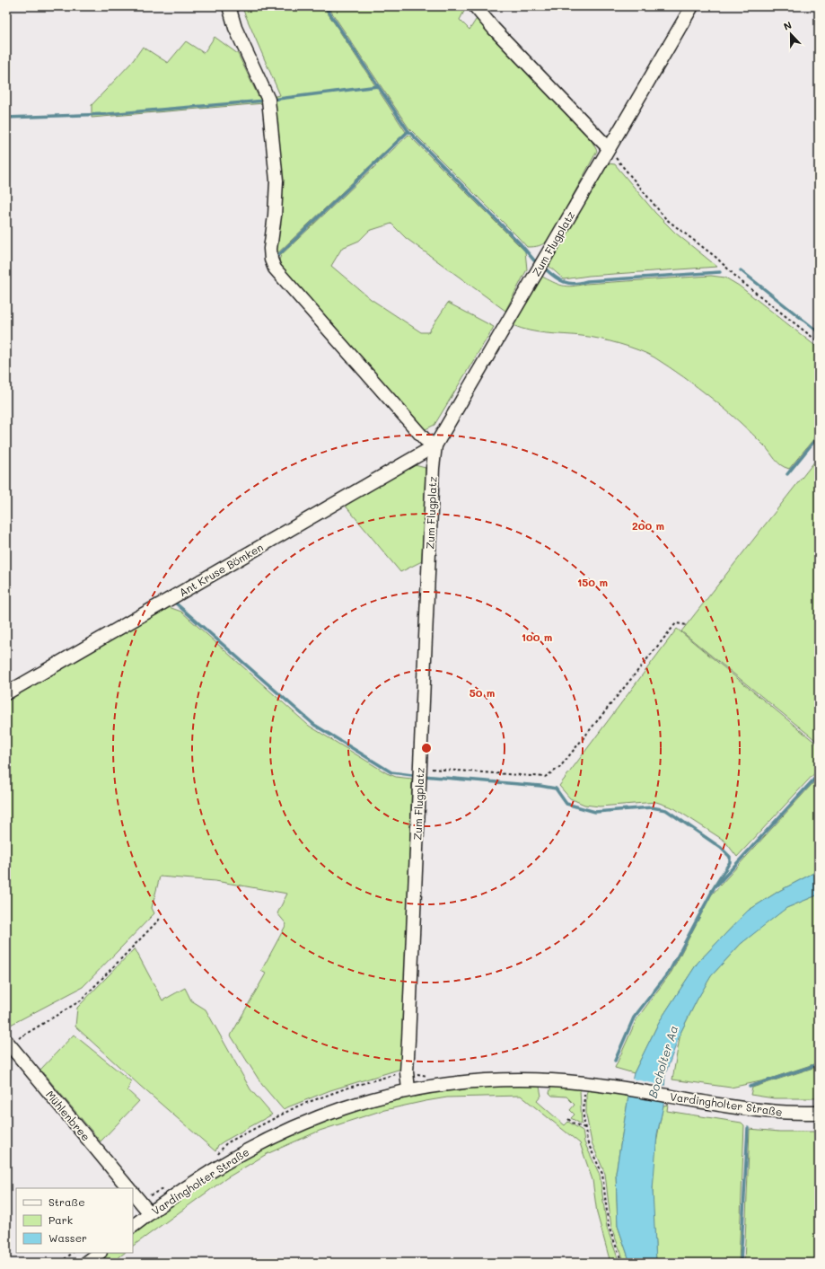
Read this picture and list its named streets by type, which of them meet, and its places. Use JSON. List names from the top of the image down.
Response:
{
  "streets": {
    "street": [
      "Zum Flugplatz",
      "Ant Kruse Bömken",
      "Vardingholter Straße",
      "Mühlenbree"
    ]
  },
  "crossings": [
    ["Zum Flugplatz", "Ant Kruse Bömken"],
    ["Zum Flugplatz", "Vardingholter Straße"]
  ],
  "water": ["Bocholter Aa"],
  "legend": ["Straße", "Park", "Wasser"],
  "north": "top",
  "rings": [
    "200 m",
    "150 m",
    "100 m",
    "50 m"
  ]
}
